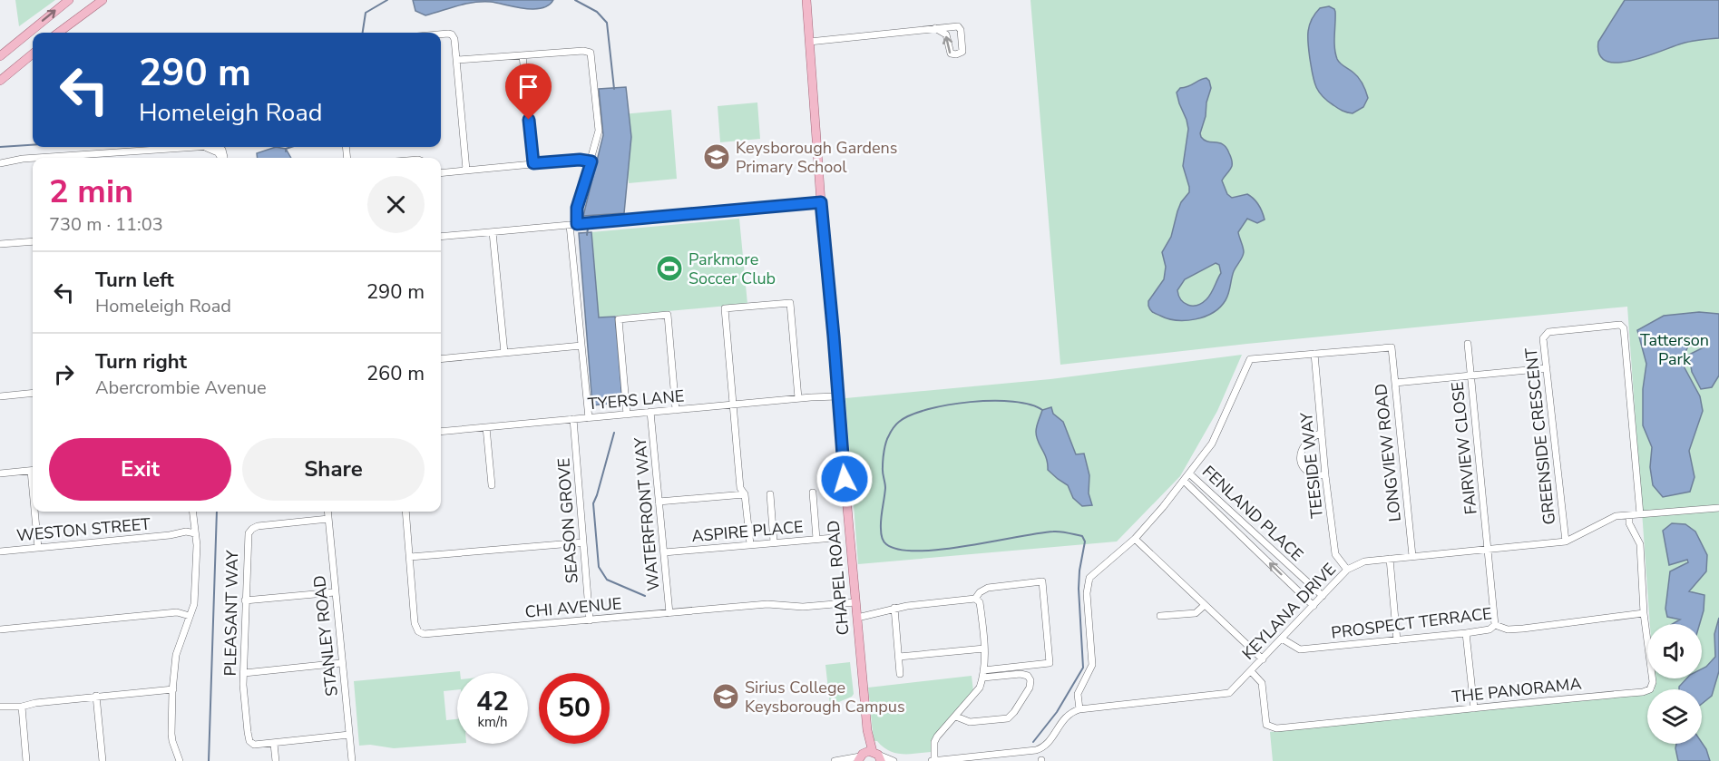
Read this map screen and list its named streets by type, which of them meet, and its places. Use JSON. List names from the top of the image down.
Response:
{
  "streets": {
    "main road": ["CHAPEL ROAD"],
    "street": [
      "TYERS LANE",
      "GREENSIDE CRESCENT",
      "FAIRVIEW CLOSE",
      "LONGVIEW ROAD",
      "TEESIDE WAY",
      "FENLAND PLACE",
      "WATERFRONT WAY",
      "SEASON GROVE",
      "WESTON STREET",
      "ASPIRE PLACE",
      "CHI AVENUE",
      "KEYLANA DRIVE",
      "PLEASANT WAY",
      "PROSPECT TERRACE",
      "STANLEY ROAD",
      "THE PANORAMA"
    ]
  },
  "crossings": [
    ["TYERS LANE", "WATERFRONT WAY"],
    ["TYERS LANE", "SEASON GROVE"],
    ["TYERS LANE", "CHAPEL ROAD"],
    ["GREENSIDE CRESCENT", "KEYLANA DRIVE"],
    ["FAIRVIEW CLOSE", "KEYLANA DRIVE"],
    ["FAIRVIEW CLOSE", "PROSPECT TERRACE"],
    ["LONGVIEW ROAD", "TEESIDE WAY"],
    ["LONGVIEW ROAD", "KEYLANA DRIVE"],
    ["TEESIDE WAY", "KEYLANA DRIVE"],
    ["FENLAND PLACE", "KEYLANA DRIVE"],
    ["WATERFRONT WAY", "ASPIRE PLACE"],
    ["WATERFRONT WAY", "CHI AVENUE"],
    ["SEASON GROVE", "CHI AVENUE"],
    ["CHAPEL ROAD", "CHI AVENUE"],
    ["KEYLANA DRIVE", "PROSPECT TERRACE"],
    ["KEYLANA DRIVE", "THE PANORAMA"],
    ["PLEASANT WAY", "STANLEY ROAD"],
    ["PROSPECT TERRACE", "THE PANORAMA"]
  ],
  "parks": ["Tatterson Park"],
  "places": {
    "school or university": ["Keysborough Gardens Primary School", "Sirius College Keysborough Campus"],
    "sports": ["Parkmore Soccer Club"]
  },
  "page": {
    "turn": ["290 m", "Homeleigh Road"],
    "heading": ["2 min", "730 m · 11:03"],
    "list": [
      {
        "name": "Turn left",
        "note": "Homeleigh Road",
        "value": "290 m"
      },
      {
        "name": "Turn right",
        "note": "Abercrombie Avenue",
        "value": "260 m"
      }
    ],
    "buttons": ["Exit", "Share"],
    "speed": "42 km/h",
    "limit": "50"
  }
}
